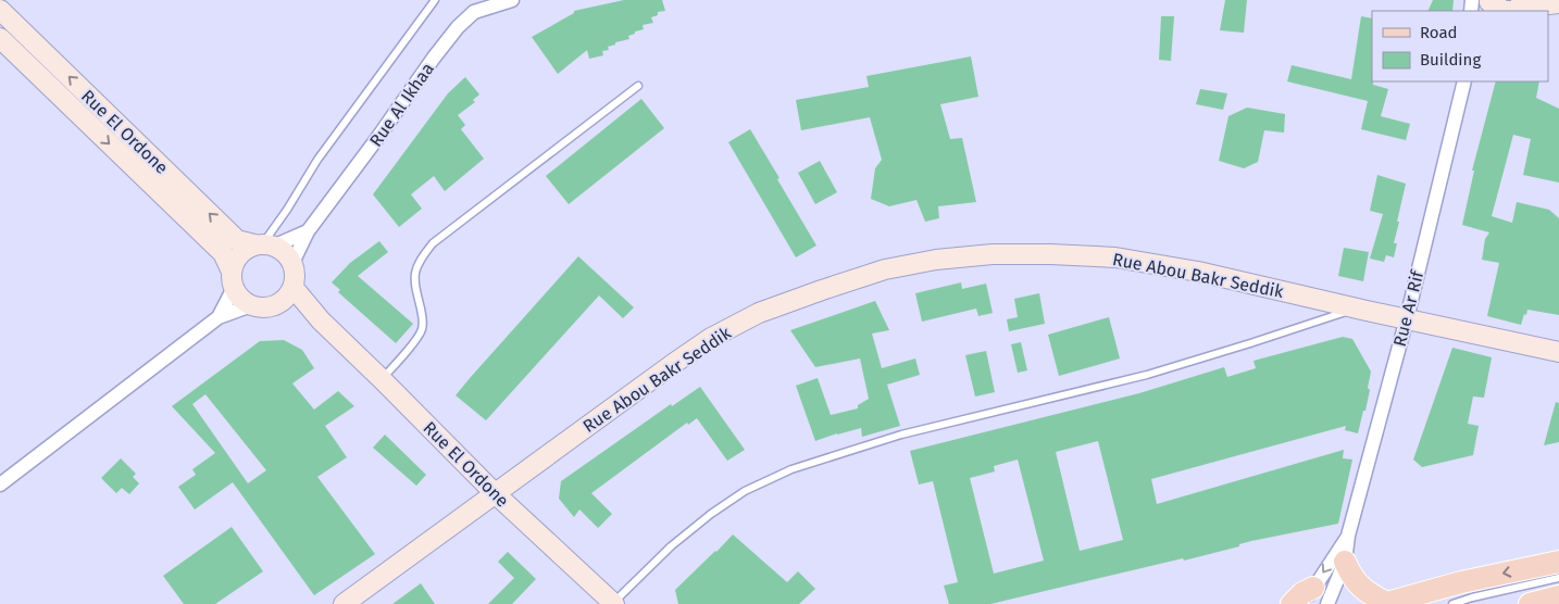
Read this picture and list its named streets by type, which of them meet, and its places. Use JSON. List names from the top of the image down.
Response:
{
  "streets": {
    "street": [
      "Rue Al Ikhaa",
      "Rue El Ordone",
      "Rue Abou Bakr Seddik",
      "Rue Ar Rif"
    ]
  },
  "crossings": [
    ["Rue Al Ikhaa", "Rue El Ordone"],
    ["Rue El Ordone", "Rue Abou Bakr Seddik"],
    ["Rue Abou Bakr Seddik", "Rue Ar Rif"]
  ],
  "legend": ["Road", "Building"]
}
